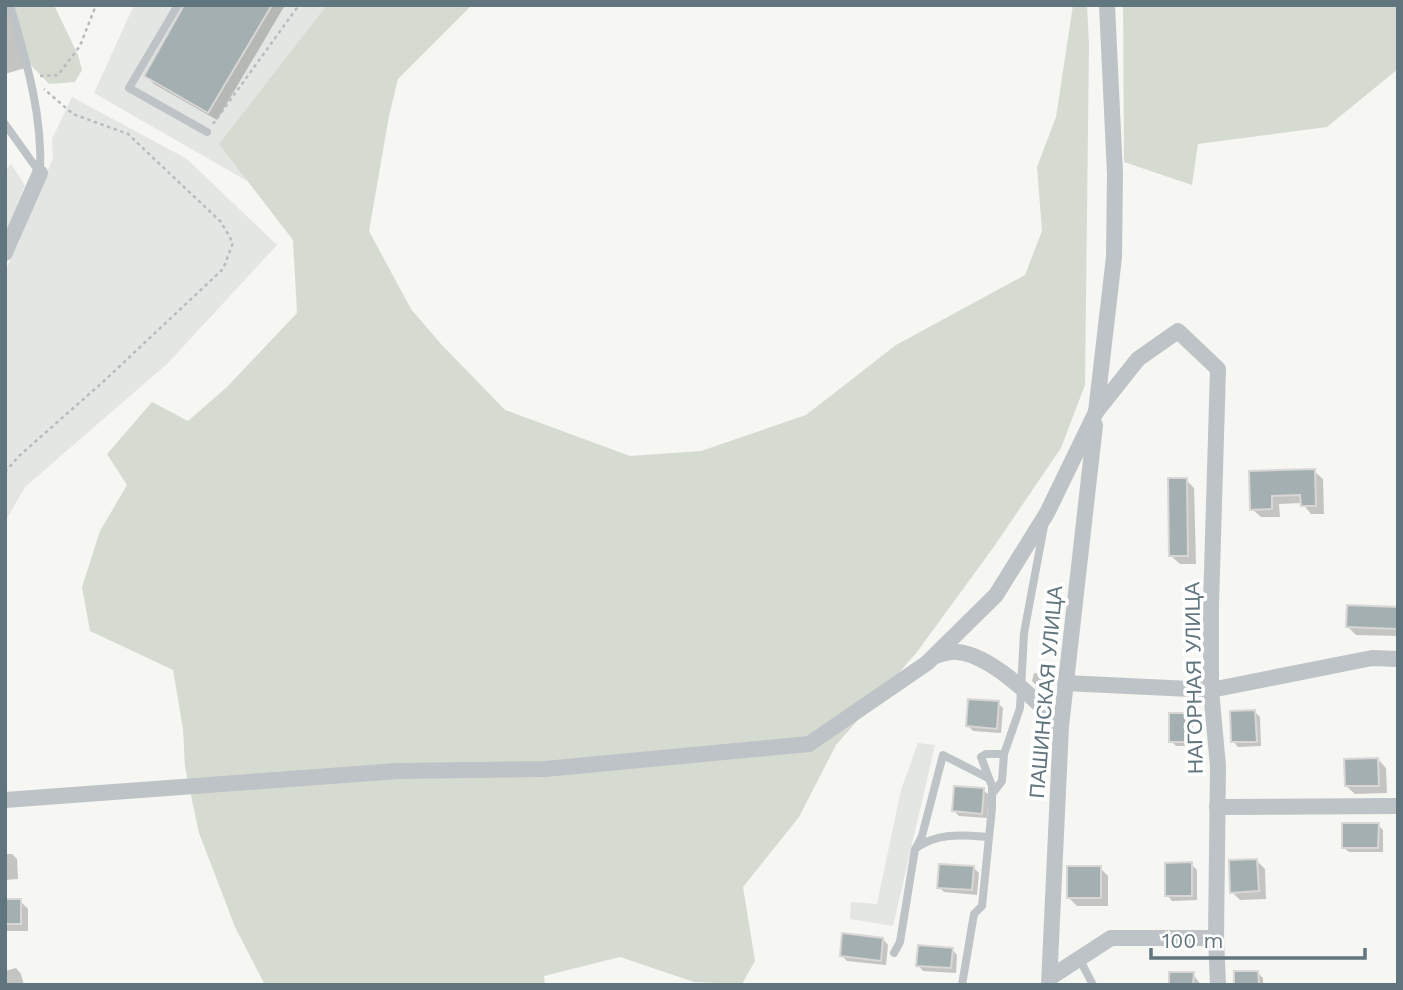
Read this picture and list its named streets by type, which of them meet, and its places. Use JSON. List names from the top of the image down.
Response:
{
  "streets": {
    "street": ["НАГОРНАЯ УЛИЦА", "ПАШИНСКАЯ УЛИЦА"]
  },
  "crossings": [
    ["НАГОРНАЯ УЛИЦА", "ПАШИНСКАЯ УЛИЦА"]
  ],
  "scale_bar": "100 m"
}
